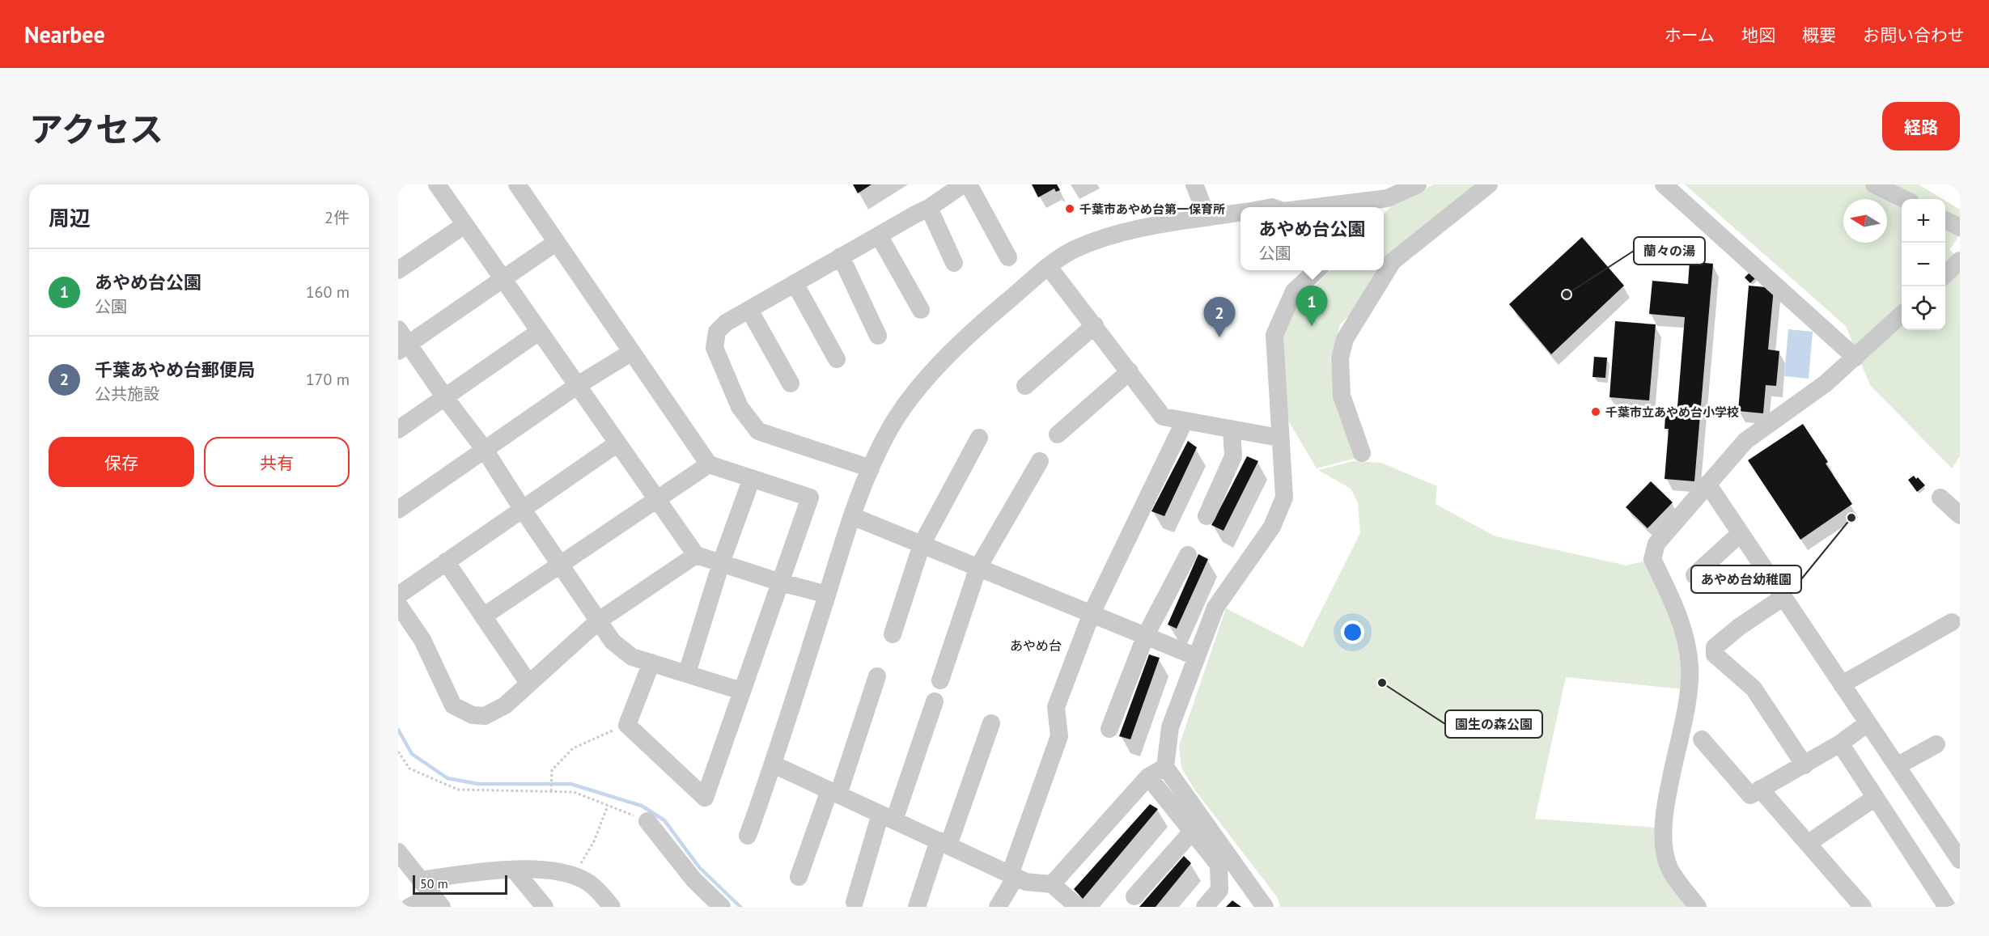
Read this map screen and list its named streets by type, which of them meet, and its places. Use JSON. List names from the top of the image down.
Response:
{
  "districts": ["あやめ台"],
  "places": [
    "千葉市あやめ台第一保育所",
    "蘭々の湯",
    "千葉市立あやめ台小学校",
    "あやめ台幼稚園",
    "園生の森公園"
  ],
  "scale_bar": "50 m",
  "north": "left",
  "page": {
    "header": "Nearbee",
    "nav": [
      "ホーム",
      "地図",
      "概要",
      "お問い合わせ"
    ],
    "title": "アクセス",
    "buttons": [
      "経路",
      ["保存", "共有"]
    ],
    "heading": ["周辺", "2件"],
    "map_buttons": ["+", "−"],
    "popup": ["あやめ台公園", "公園"],
    "list": [
      {
        "mark": "1",
        "name": "あやめ台公園",
        "note": "公園",
        "value": "160 m"
      },
      {
        "mark": "2",
        "name": "千葉あやめ台郵便局",
        "note": "公共施設",
        "value": "170 m"
      }
    ],
    "pins": ["1", "2"],
    "scale": "50 m"
  }
}
